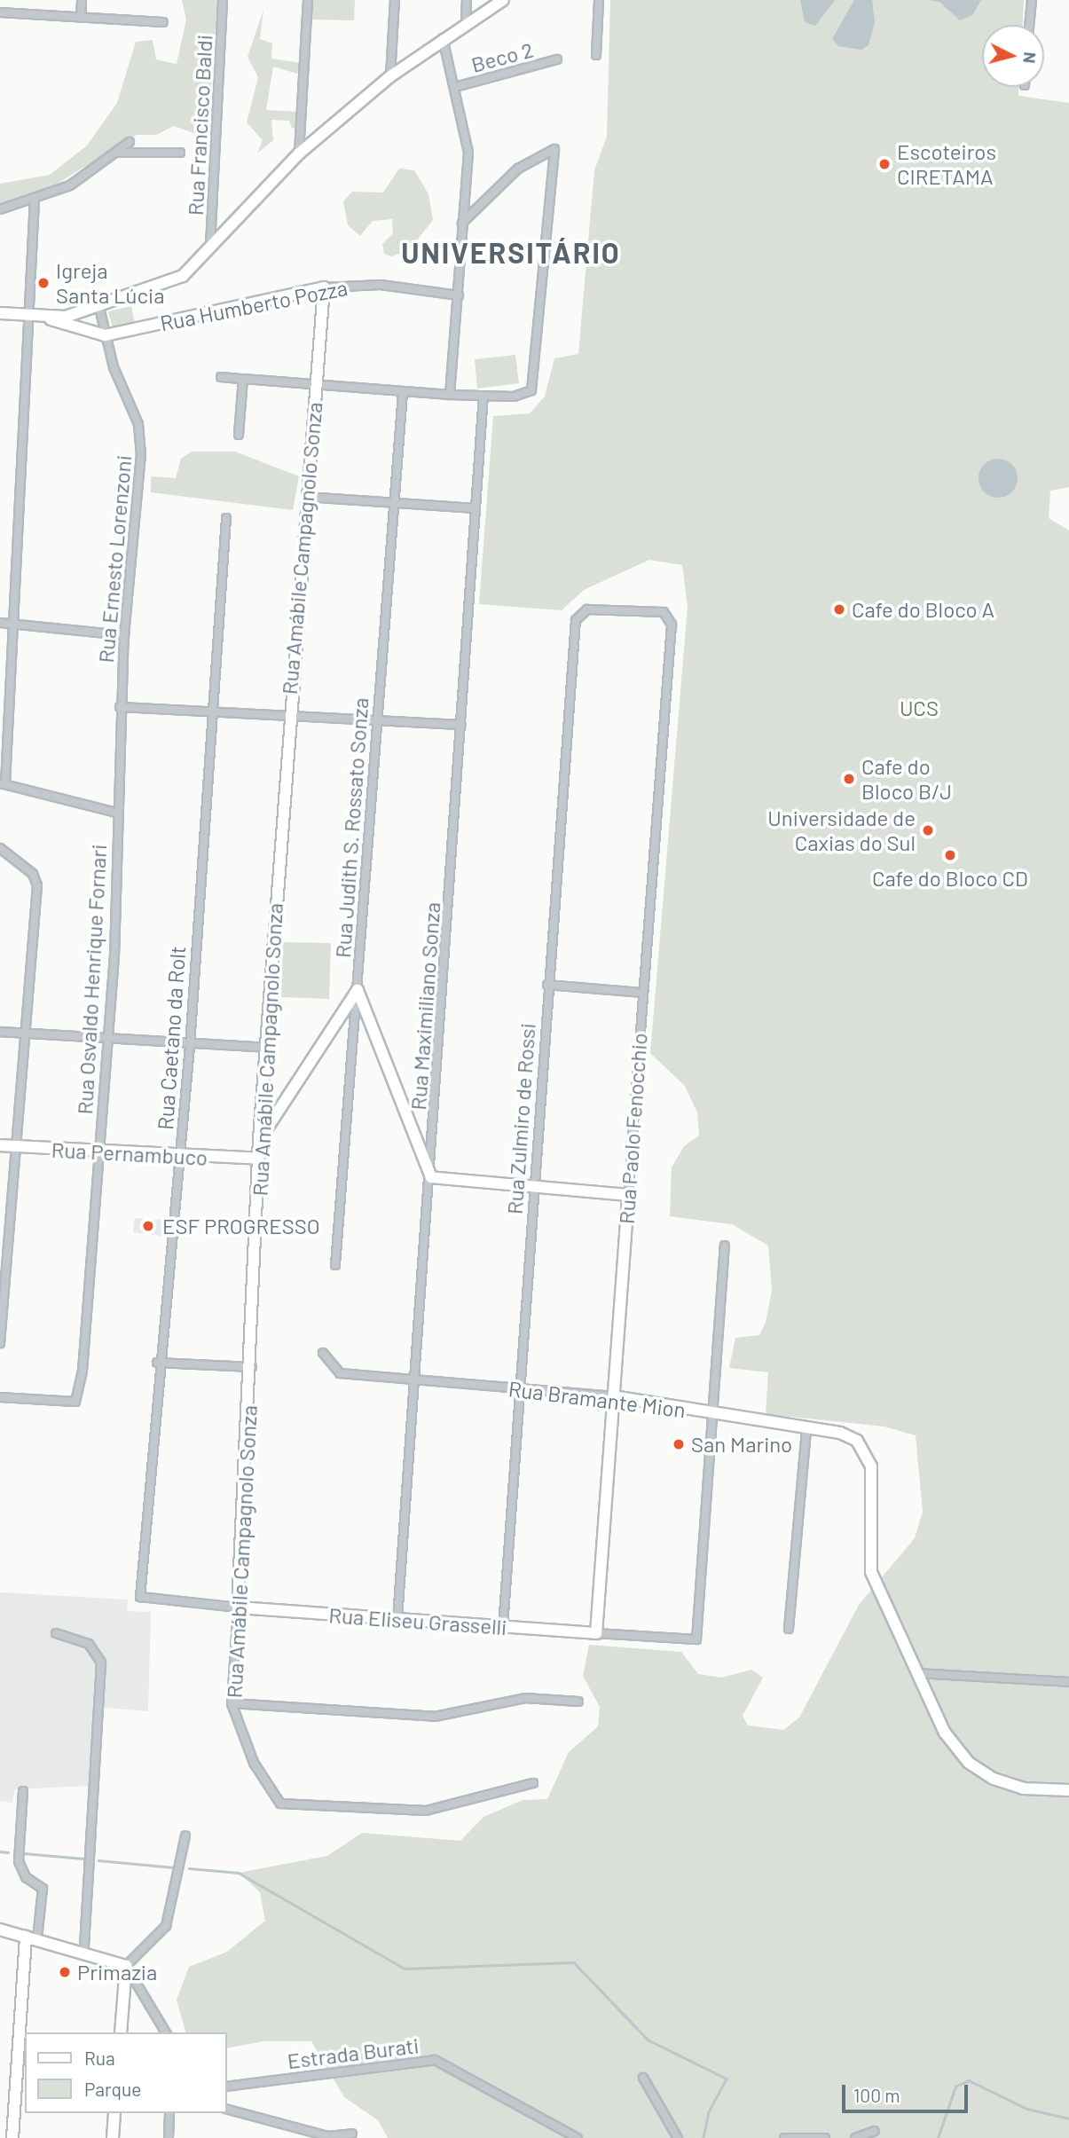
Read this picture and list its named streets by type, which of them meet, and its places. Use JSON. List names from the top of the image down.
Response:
{
  "streets": {
    "street": [
      "Beco 2",
      "Rua Francisco Baldi",
      "Rua Humberto Pozza",
      "Rua Amábile Campagnolo Sonza",
      "Rua Ernesto Lorenzoni",
      "Rua Judith S. Rossato Sonza",
      "Rua Osvaldo Henrique Fornari",
      "Rua Maximiliano Sonza",
      "Rua Caetano da Rolt",
      "Rua Zulmiro de Rossi",
      "Rua Paolo Fenocchio",
      "Rua Pernambuco",
      "Rua Bramante Mion",
      "Rua Eliseu Grasselli",
      "Estrada Burati"
    ]
  },
  "crossings": [
    ["Rua Humberto Pozza", "Rua Amábile Campagnolo Sonza"],
    ["Rua Humberto Pozza", "Rua Ernesto Lorenzoni"],
    ["Rua Amábile Campagnolo Sonza", "Rua Pernambuco"],
    ["Rua Amábile Campagnolo Sonza", "Rua Eliseu Grasselli"],
    ["Rua Ernesto Lorenzoni", "Rua Osvaldo Henrique Fornari"],
    ["Rua Osvaldo Henrique Fornari", "Rua Pernambuco"],
    ["Rua Maximiliano Sonza", "Rua Bramante Mion"],
    ["Rua Maximiliano Sonza", "Rua Eliseu Grasselli"],
    ["Rua Caetano da Rolt", "Rua Pernambuco"],
    ["Rua Caetano da Rolt", "Rua Eliseu Grasselli"],
    ["Rua Zulmiro de Rossi", "Rua Paolo Fenocchio"],
    ["Rua Zulmiro de Rossi", "Rua Bramante Mion"],
    ["Rua Zulmiro de Rossi", "Rua Eliseu Grasselli"],
    ["Rua Paolo Fenocchio", "Rua Bramante Mion"],
    ["Rua Paolo Fenocchio", "Rua Eliseu Grasselli"],
    ["Rua Bramante Mion", "Rua Eliseu Grasselli"]
  ],
  "districts": ["UNIVERSITÁRIO"],
  "parks": ["UCS"],
  "places": [
    "Escoteiros CIRETAMA",
    "Igreja Santa Lúcia",
    "Cafe do Bloco A",
    "Cafe do Bloco B/J",
    "Universidade de Caxias do Sul",
    "Cafe do Bloco CD",
    "ESF PROGRESSO",
    "San Marino",
    "Primazia"
  ],
  "legend": ["Rua", "Parque"],
  "scale_bar": "100 m",
  "north": "right"
}
